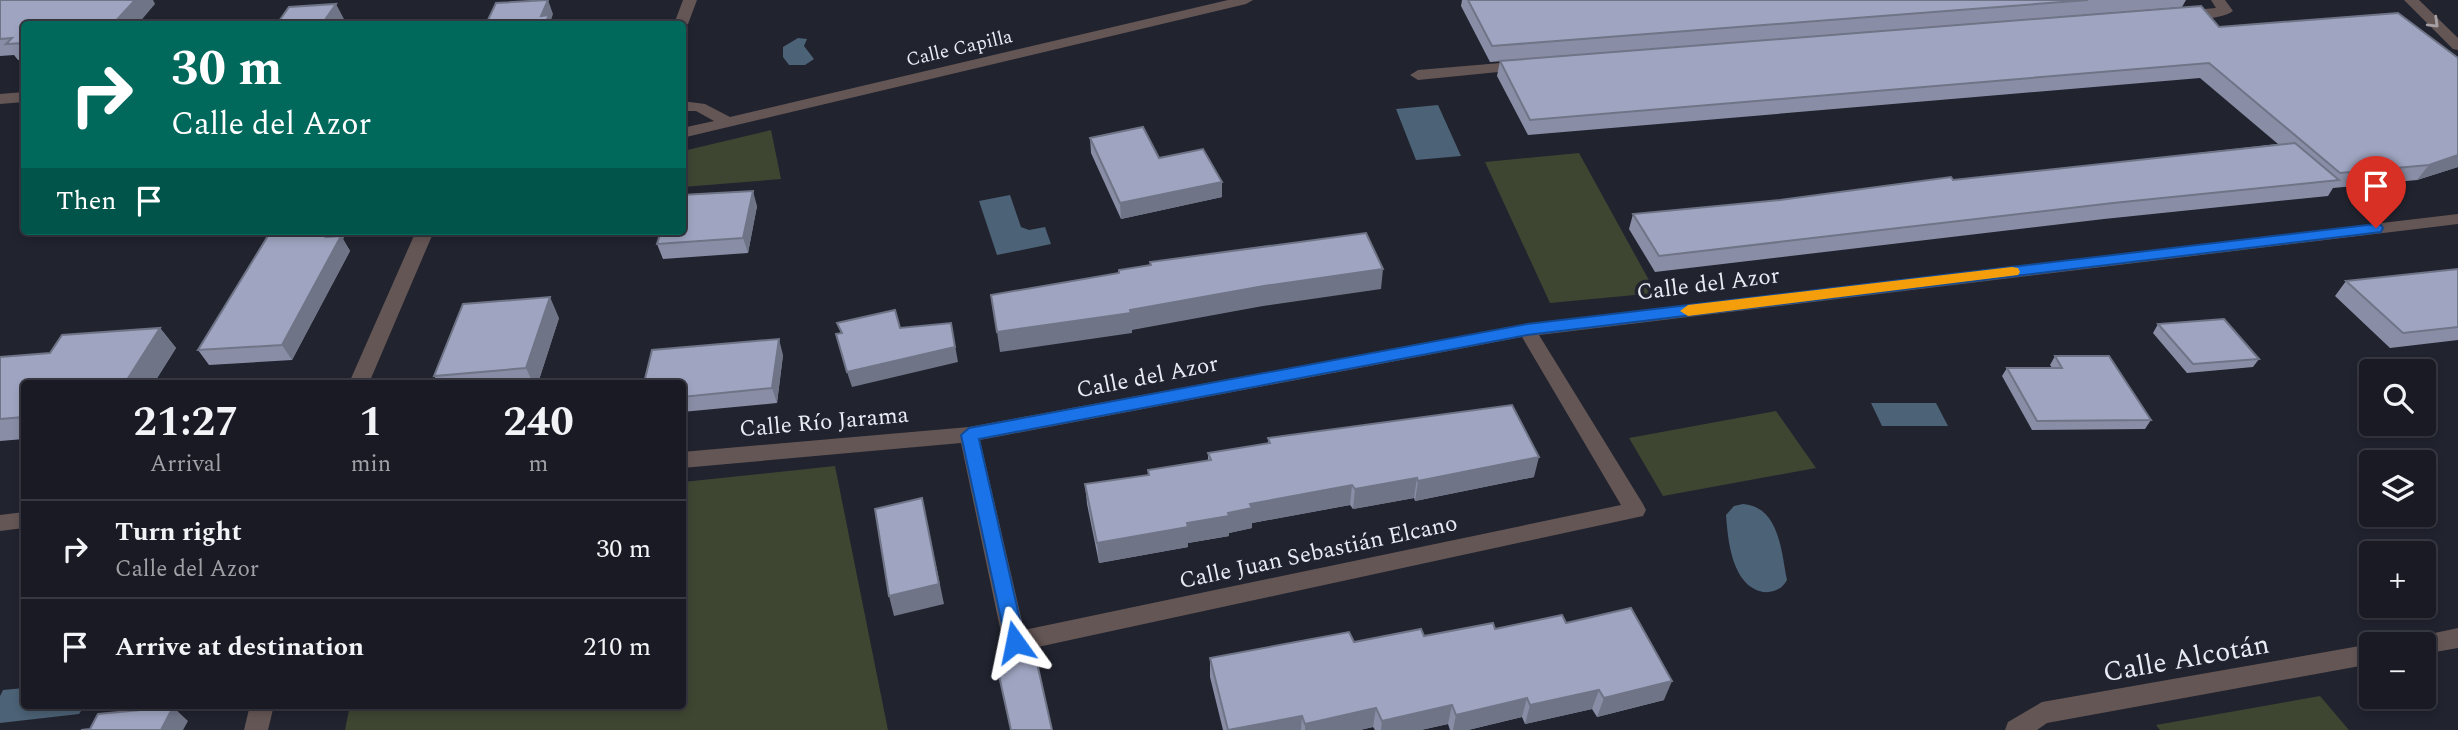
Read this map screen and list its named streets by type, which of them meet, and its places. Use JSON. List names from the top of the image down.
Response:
{
  "streets": {
    "street": [
      "Calle Capilla",
      "Calle del Azor",
      "Calle Río Jarama",
      "Calle Juan Sebastián Elcano",
      "Calle Alcotán"
    ]
  },
  "crossings": [
    ["Calle del Azor", "Calle Río Jarama"],
    ["Calle del Azor", "Calle Juan Sebastián Elcano"],
    ["Calle Río Jarama", "Calle Juan Sebastián Elcano"]
  ],
  "page": {
    "turn": ["30 m", "Calle del Azor"],
    "then": "Then",
    "map_buttons": ["+", "−"],
    "eta": [
      "21:27",
      "Arrival",
      "1",
      "min",
      "240",
      "m"
    ],
    "list": [
      {
        "name": "Turn right",
        "note": "Calle del Azor",
        "value": "30 m"
      },
      {
        "name": "Arrive at destination",
        "value": "210 m"
      }
    ]
  }
}
